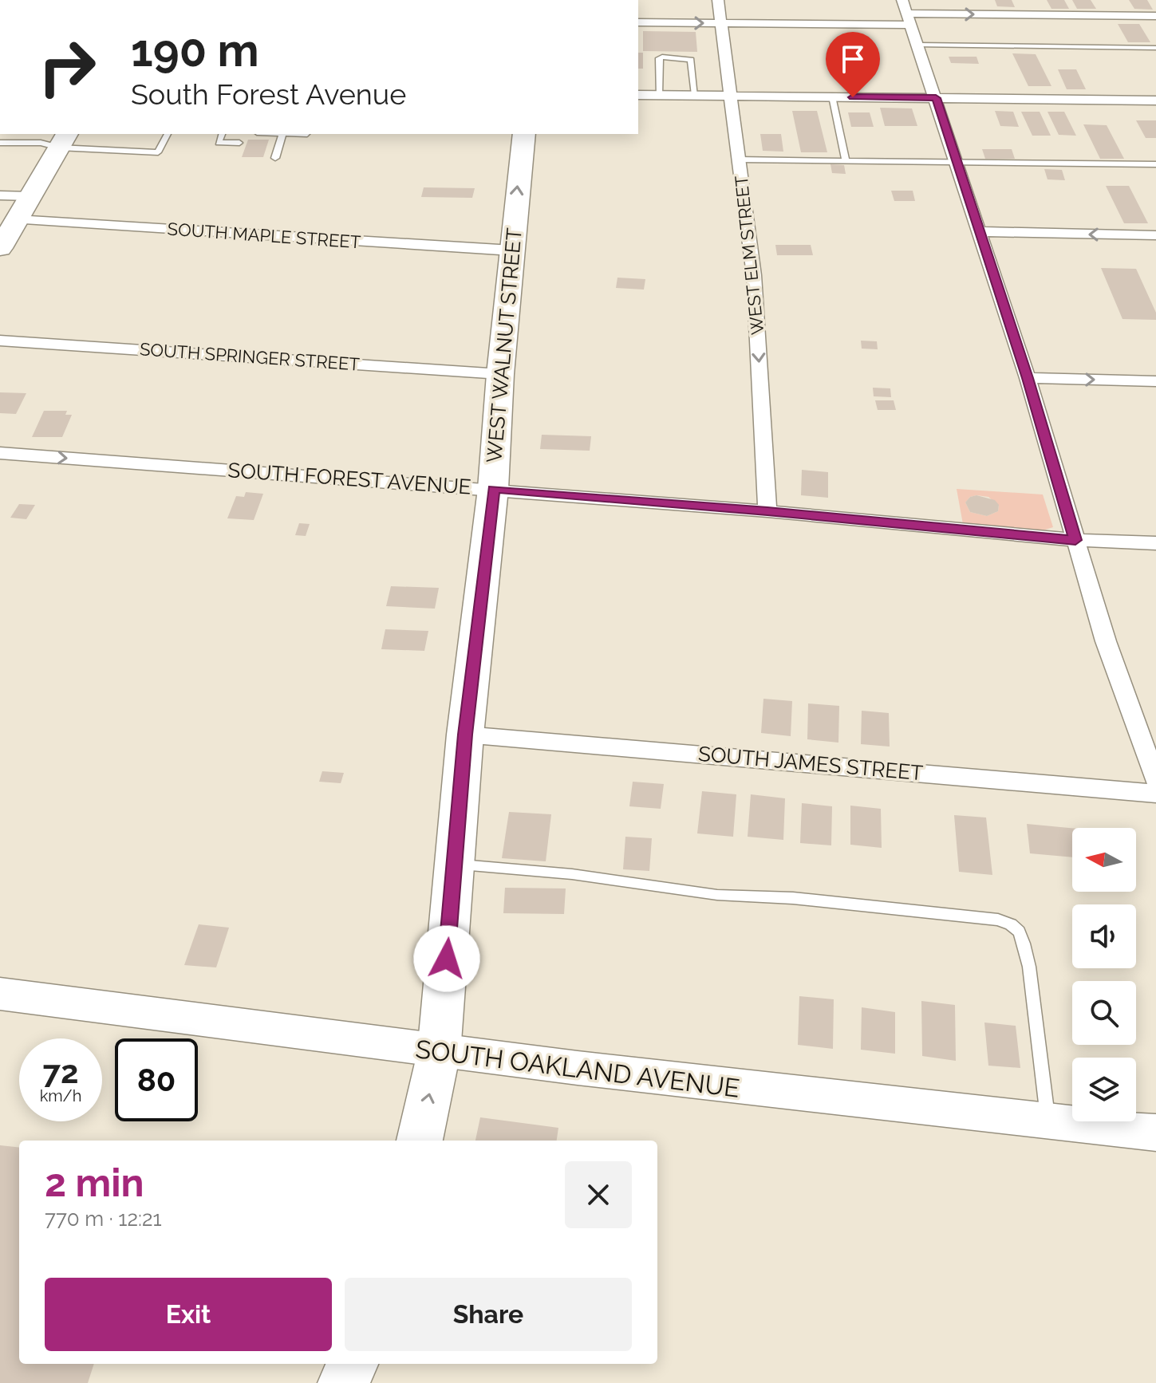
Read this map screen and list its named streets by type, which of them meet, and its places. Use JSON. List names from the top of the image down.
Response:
{
  "streets": {
    "highway": ["WEST WALNUT STREET"],
    "street": [
      "SOUTH MAPLE STREET",
      "WEST ELM STREET",
      "SOUTH SPRINGER STREET",
      "SOUTH FOREST AVENUE",
      "SOUTH JAMES STREET",
      "SOUTH OAKLAND AVENUE"
    ]
  },
  "crossings": [
    ["SOUTH MAPLE STREET", "WEST WALNUT STREET"],
    ["WEST ELM STREET", "SOUTH FOREST AVENUE"],
    ["WEST WALNUT STREET", "SOUTH SPRINGER STREET"],
    ["WEST WALNUT STREET", "SOUTH FOREST AVENUE"],
    ["WEST WALNUT STREET", "SOUTH JAMES STREET"],
    ["WEST WALNUT STREET", "SOUTH OAKLAND AVENUE"]
  ],
  "one_way": ["WEST ELM STREET", "SOUTH FOREST AVENUE"],
  "north": "left",
  "page": {
    "turn": ["190 m", "South Forest Avenue"],
    "speed": "72 km/h",
    "limit": "80",
    "heading": ["2 min", "770 m · 12:21"],
    "buttons": ["Exit", "Share"]
  }
}
